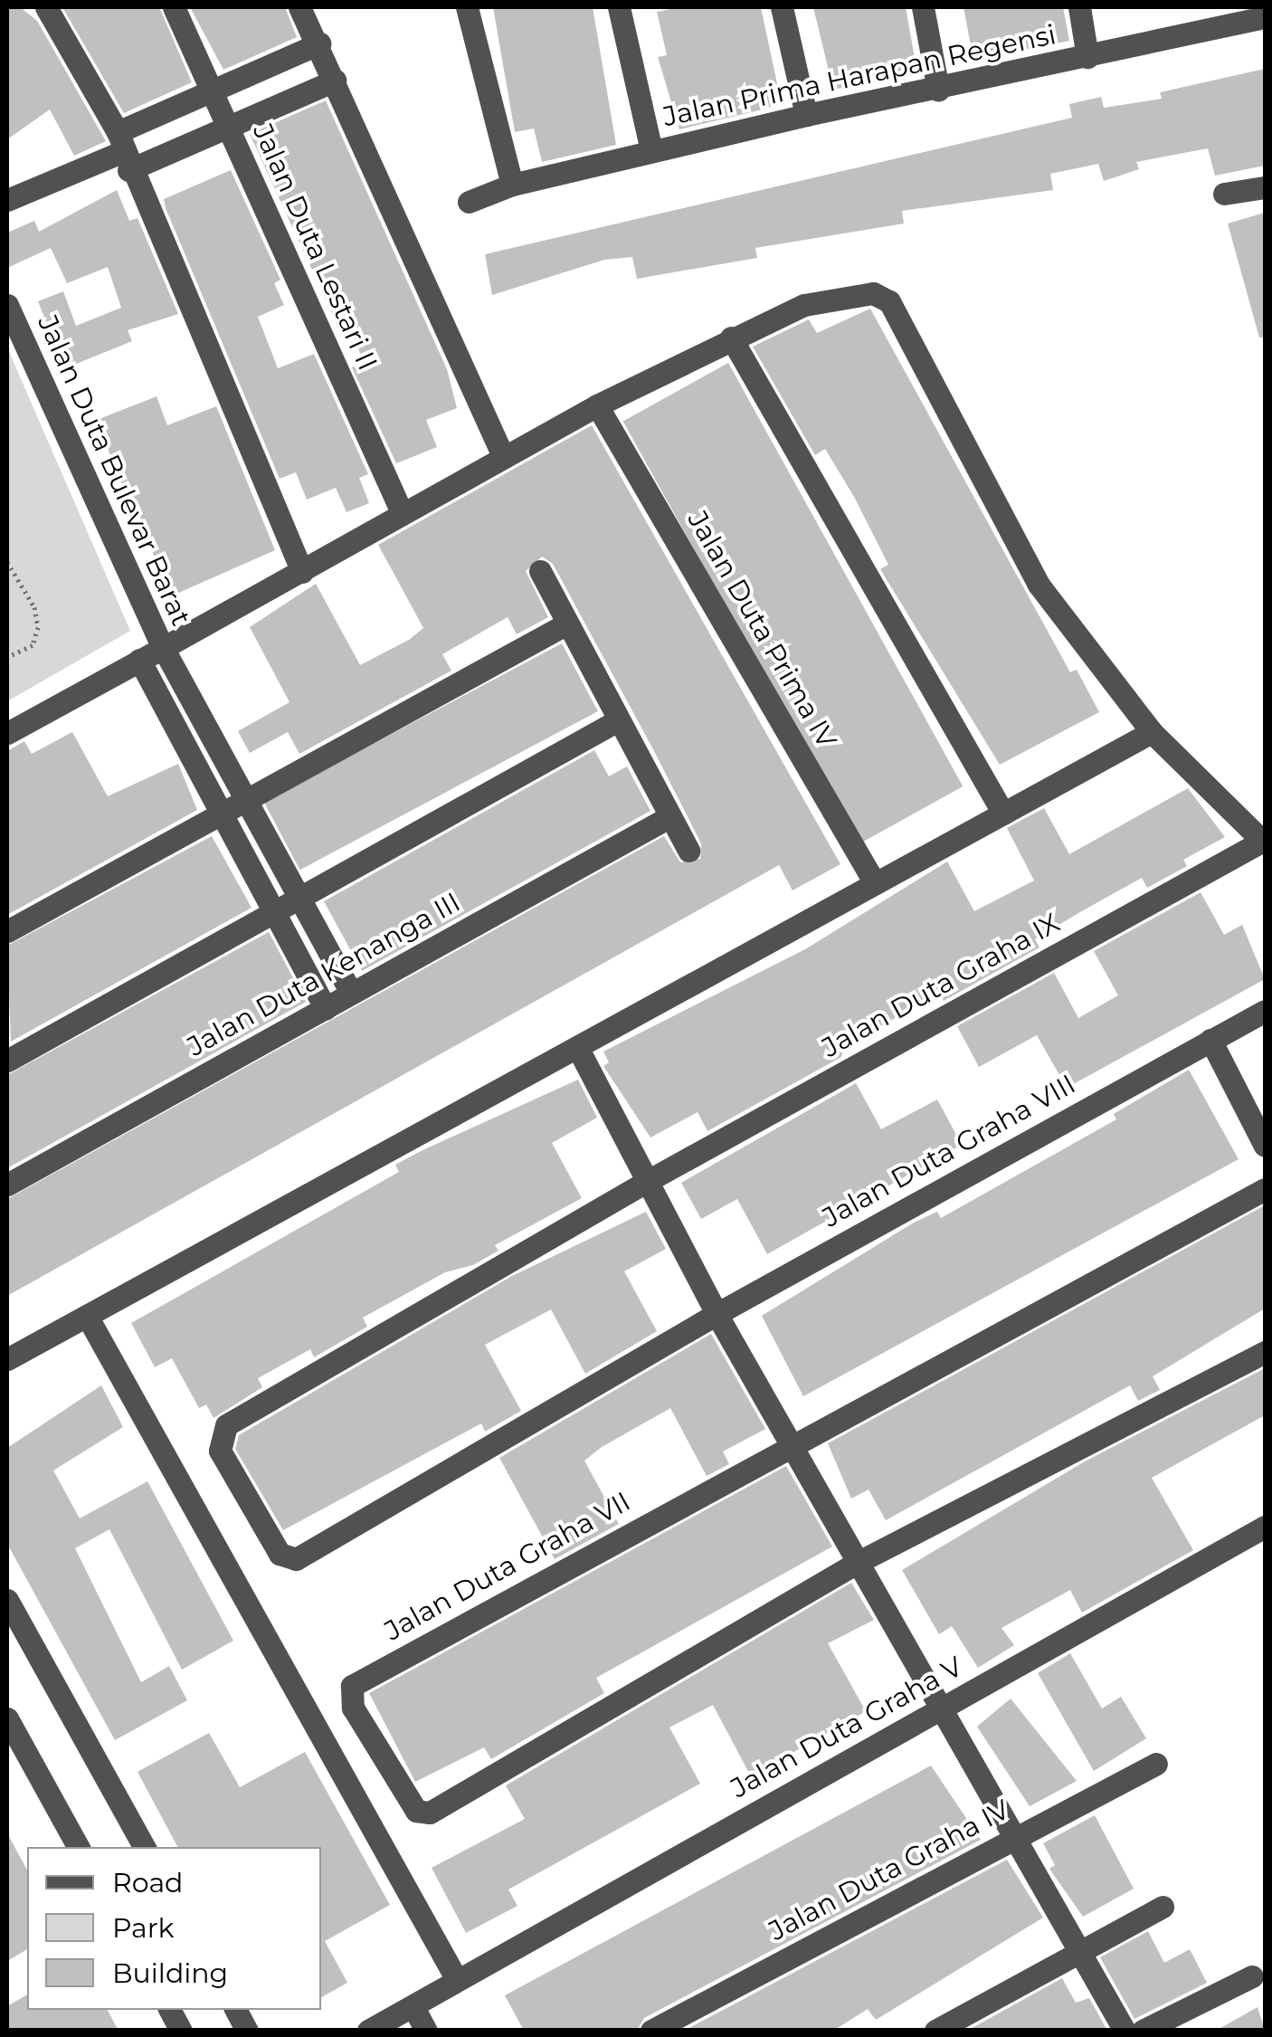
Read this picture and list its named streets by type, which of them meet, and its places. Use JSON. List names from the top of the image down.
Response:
{
  "streets": {
    "street": [
      "Jalan Prima Harapan Regensi",
      "Jalan Duta Lestari II",
      "Jalan Duta Bulevar Barat",
      "Jalan Duta Prima IV",
      "Jalan Duta Kenanga III",
      "Jalan Duta Graha IX",
      "Jalan Duta Graha VIII",
      "Jalan Duta Graha VII",
      "Jalan Duta Graha V",
      "Jalan Duta Graha IV"
    ]
  },
  "crossings": [
    ["Jalan Duta Graha IX", "Jalan Duta Graha VIII"]
  ],
  "legend": ["Road", "Park", "Building"]
}
